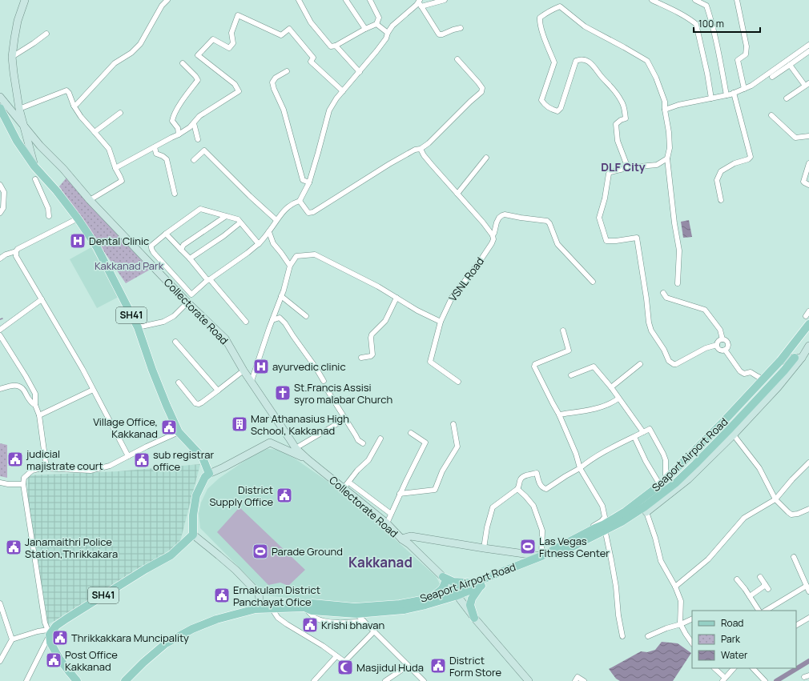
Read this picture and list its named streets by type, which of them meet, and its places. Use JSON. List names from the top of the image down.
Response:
{
  "streets": {
    "main road": ["SH41", "Seaport Airport Road"],
    "street": ["VSNL Road", "Collectorate Road"]
  },
  "crossings": [
    ["Collectorate Road", "Seaport Airport Road"]
  ],
  "districts": ["DLF City", "Kakkanad"],
  "parks": ["Kakkanad Park"],
  "places": {
    "hospital": ["Dental Clinic", "ayurvedic clinic"],
    "church": ["St.Francis Assisi syro malabar Church"],
    "building": ["Mar Athanasius High School, Kakkanad"],
    "public building": [
      "Village Office, Kakkanad",
      "judicial majistrate court",
      "sub registrar office",
      "District Supply Office",
      "Janamaithri Police Station,Thrikkakara",
      "Ernakulam District Panchayat Ofice",
      "Krishi bhavan",
      "Thrikkakkara Muncipality",
      "Post Office Kakkanad",
      "District Form Store"
    ],
    "sports": ["Las Vegas Fitness Center", "Parade Ground"],
    "mosque": ["Masjidul Huda"]
  },
  "legend": ["Road", "Park", "Water"],
  "scale_bar": "100 m"
}
